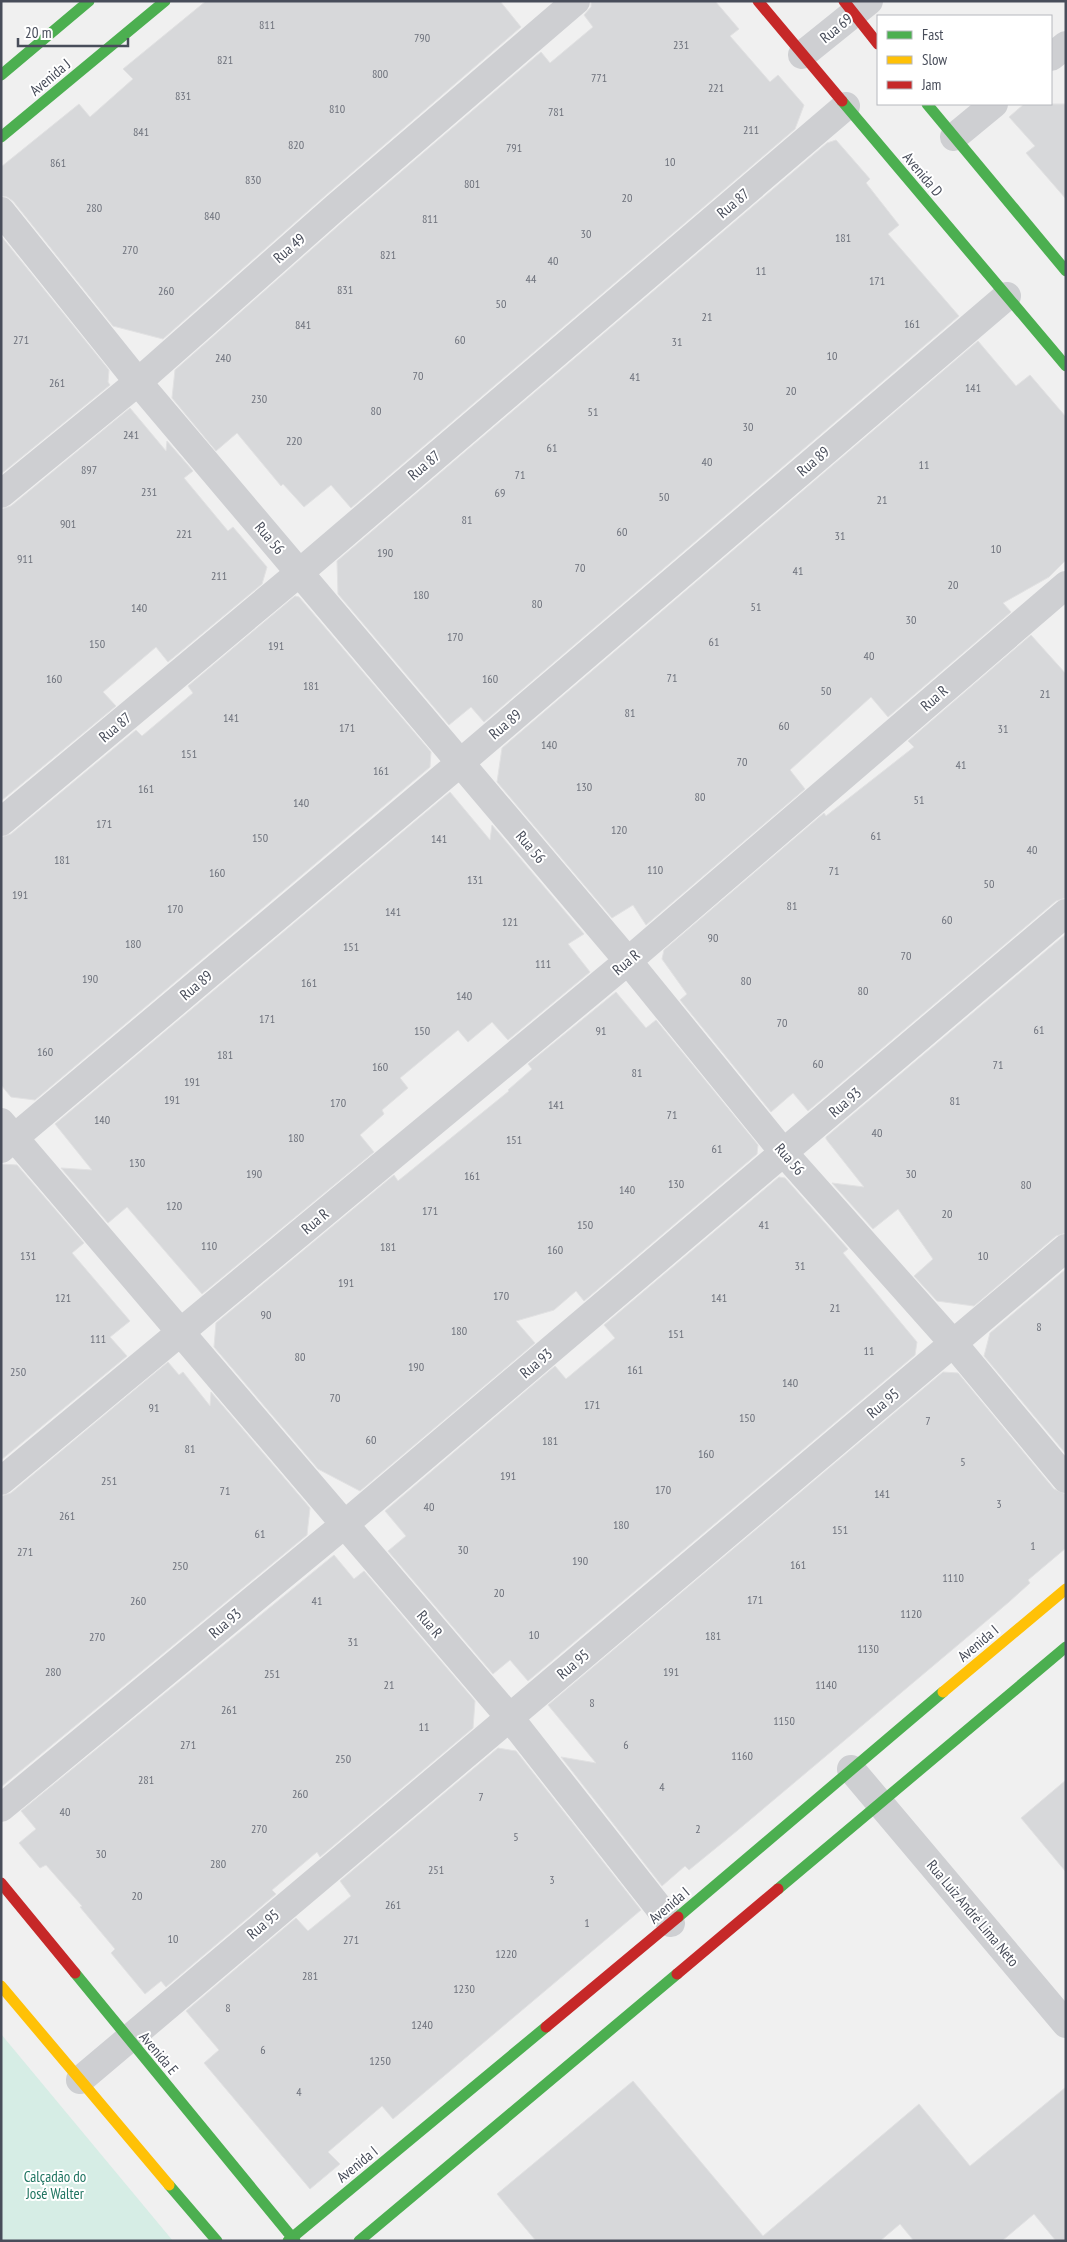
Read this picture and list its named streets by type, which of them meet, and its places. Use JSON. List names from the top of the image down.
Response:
{
  "streets": {
    "street": [
      "Rua 69",
      "Avenida J",
      "Avenida D",
      "Rua 87",
      "Rua 49",
      "Rua 89",
      "Rua 56",
      "Rua R",
      "Rua 93",
      "Rua 95",
      "Avenida I",
      "Rua Luiz André Lima Neto",
      "Avenida E"
    ]
  },
  "crossings": [
    ["Rua 69", "Avenida D"],
    ["Avenida D", "Rua 87"],
    ["Avenida D", "Rua 89"],
    ["Rua 87", "Rua 56"],
    ["Rua 49", "Rua 56"],
    ["Rua 89", "Rua 56"],
    ["Rua 89", "Rua R"],
    ["Rua 56", "Rua R"],
    ["Rua 56", "Rua 93"],
    ["Rua 56", "Rua 95"],
    ["Rua R", "Rua 93"],
    ["Rua R", "Rua 95"],
    ["Rua R", "Avenida I"],
    ["Rua 95", "Avenida E"],
    ["Avenida I", "Rua Luiz André Lima Neto"],
    ["Avenida I", "Avenida E"]
  ],
  "parks": ["Calçadão do José Walter"],
  "house_numbers": [
    "811",
    "790",
    "231",
    "821",
    "800",
    "771",
    "221",
    "831",
    "810",
    "781",
    "211",
    "841",
    "820",
    "791",
    "10",
    "861",
    "830",
    "801",
    "20",
    "280",
    "840",
    "811",
    "30",
    "181",
    "270",
    "821",
    "40",
    "11",
    "44",
    "171",
    "831",
    "260",
    "50",
    "21",
    "161",
    "841",
    "271",
    "60",
    "31",
    "10",
    "240",
    "70",
    "41",
    "261",
    "141",
    "20",
    "230",
    "80",
    "51",
    "30",
    "241",
    "220",
    "61",
    "40",
    "11",
    "897",
    "71",
    "231",
    "69",
    "50",
    "21",
    "81",
    "901",
    "60",
    "221",
    "31",
    "10",
    "190",
    "911",
    "70",
    "41",
    "211",
    "20",
    "180",
    "80",
    "51",
    "140",
    "30",
    "170",
    "61",
    "150",
    "191",
    "40",
    "71",
    "160",
    "160",
    "181",
    "50",
    "21",
    "81",
    "141",
    "60",
    "171",
    "31",
    "140",
    "151",
    "70",
    "41",
    "161",
    "130",
    "161",
    "80",
    "51",
    "140",
    "171",
    "120",
    "61",
    "150",
    "141",
    "40",
    "181",
    "110",
    "71",
    "160",
    "131",
    "50",
    "191",
    "81",
    "170",
    "141",
    "60",
    "121",
    "90",
    "180",
    "151",
    "70",
    "111",
    "190",
    "80",
    "161",
    "80",
    "140",
    "171",
    "70",
    "61",
    "150",
    "91",
    "160",
    "181",
    "60",
    "71",
    "160",
    "81",
    "191",
    "191",
    "81",
    "170",
    "141",
    "71",
    "140",
    "40",
    "180",
    "151",
    "61",
    "130",
    "190",
    "30",
    "161",
    "130",
    "80",
    "140",
    "120",
    "171",
    "20",
    "150",
    "41",
    "110",
    "181",
    "160",
    "131",
    "10",
    "31",
    "191",
    "170",
    "121",
    "141",
    "21",
    "90",
    "8",
    "180",
    "151",
    "111",
    "11",
    "80",
    "190",
    "161",
    "250",
    "140",
    "70",
    "171",
    "91",
    "150",
    "7",
    "60",
    "181",
    "81",
    "160",
    "5",
    "191",
    "251",
    "170",
    "71",
    "141",
    "3",
    "40",
    "261",
    "180",
    "151",
    "61",
    "1",
    "30",
    "271",
    "190",
    "161",
    "250",
    "1110",
    "20",
    "171",
    "260",
    "41",
    "1120",
    "10",
    "181",
    "270",
    "31",
    "1130",
    "280",
    "191",
    "251",
    "21",
    "1140",
    "8",
    "261",
    "1150",
    "11",
    "271",
    "6",
    "1160",
    "250",
    "281",
    "4",
    "260",
    "7",
    "40",
    "270",
    "2",
    "5",
    "30",
    "280",
    "251",
    "3",
    "20",
    "261",
    "1",
    "10",
    "271",
    "1220",
    "281",
    "1230",
    "8",
    "1240",
    "6",
    "1250",
    "4"
  ],
  "legend": ["Fast", "Slow", "Jam"],
  "scale_bar": "20 m"
}
